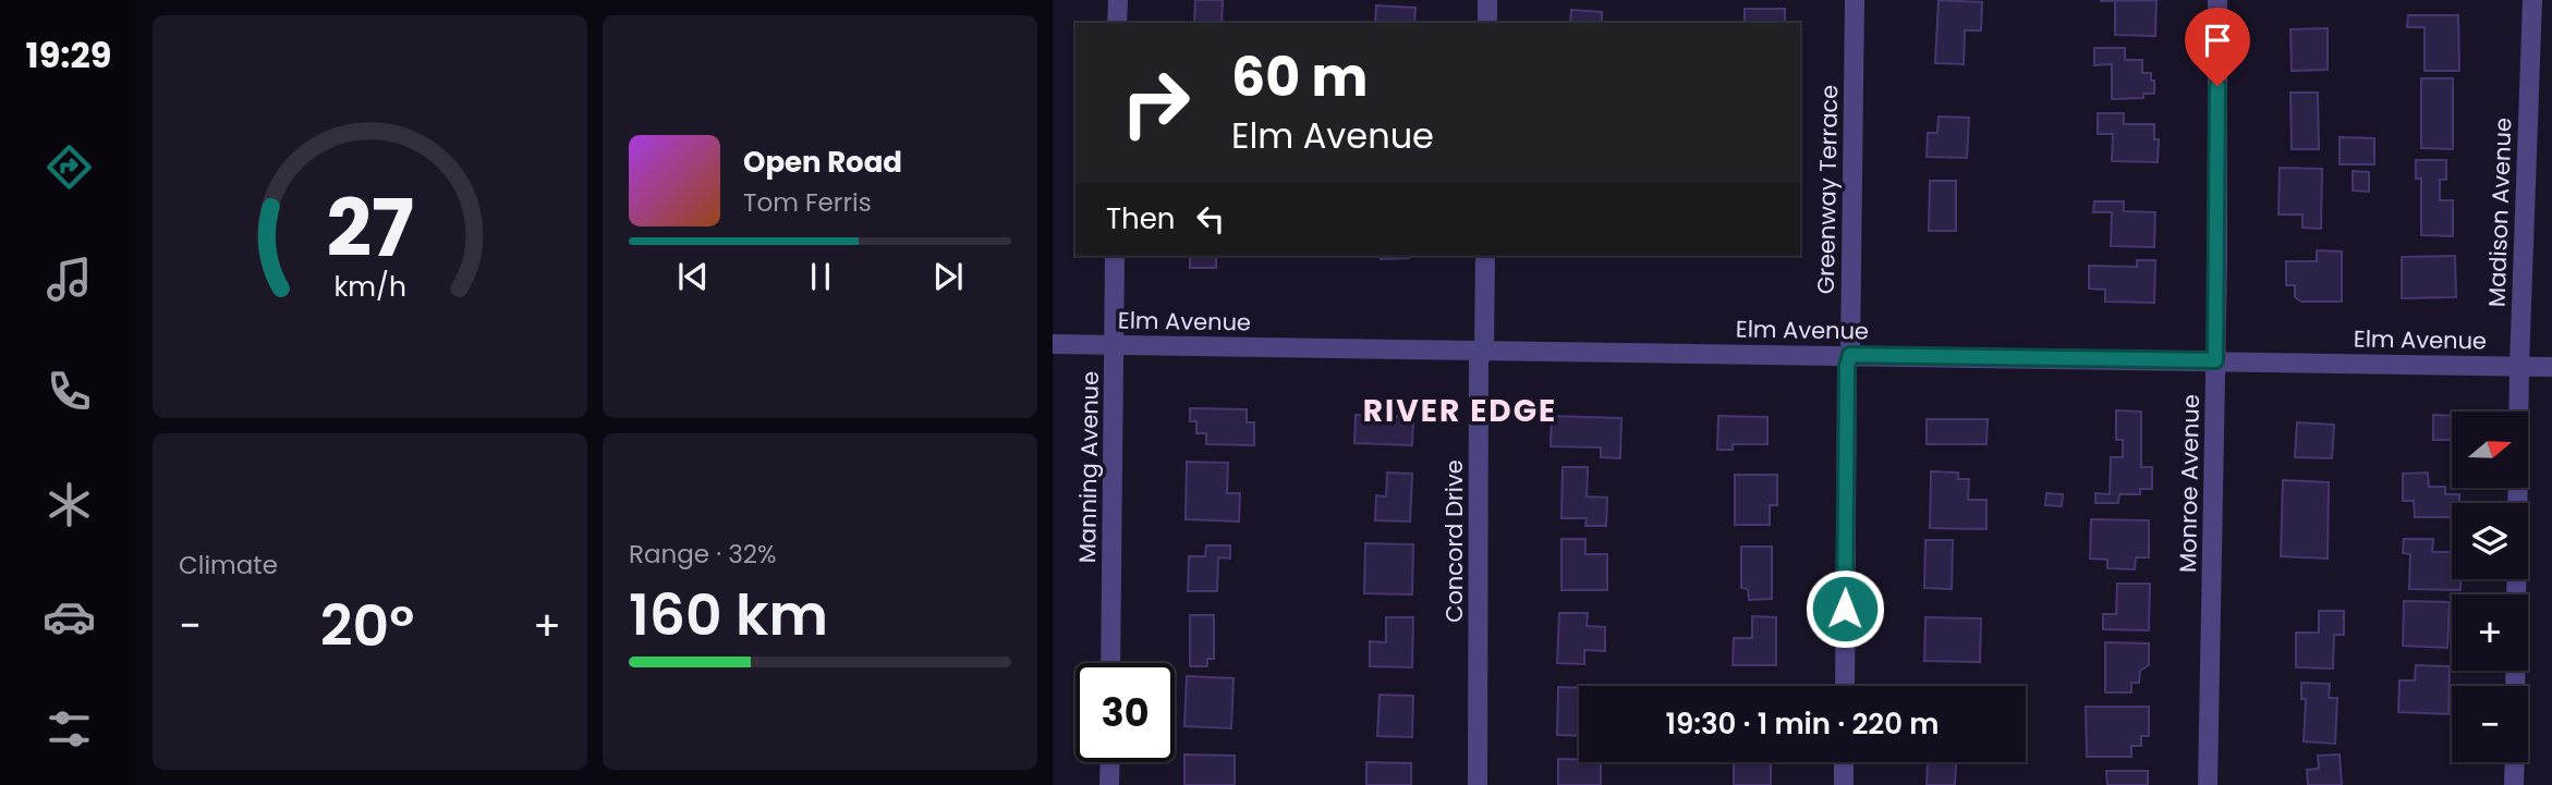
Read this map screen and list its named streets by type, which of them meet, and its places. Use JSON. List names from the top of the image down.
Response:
{
  "streets": {
    "street": [
      "Greenway Terrace",
      "Madison Avenue",
      "Elm Avenue",
      "Manning Avenue",
      "Monroe Avenue",
      "Concord Drive"
    ]
  },
  "crossings": [
    ["Greenway Terrace", "Elm Avenue"],
    ["Madison Avenue", "Elm Avenue"],
    ["Elm Avenue", "Manning Avenue"],
    ["Elm Avenue", "Monroe Avenue"],
    ["Elm Avenue", "Concord Drive"]
  ],
  "districts": ["RIVER EDGE"],
  "north": "right",
  "page": {
    "tabs": "19:29",
    "turn": ["60 m", "Elm Avenue"],
    "song": ["Open Road", "Tom Ferris"],
    "then": "Then",
    "map_buttons": ["+", "−"],
    "tile": [
      "Climate",
      ["Range · 32%", "160 km"]
    ],
    "heat": ["−", "20°", "+"],
    "limit": "30",
    "trip": "19:30 · 1 min · 220 m",
    "gauge": ["27", "km/h"]
  }
}
